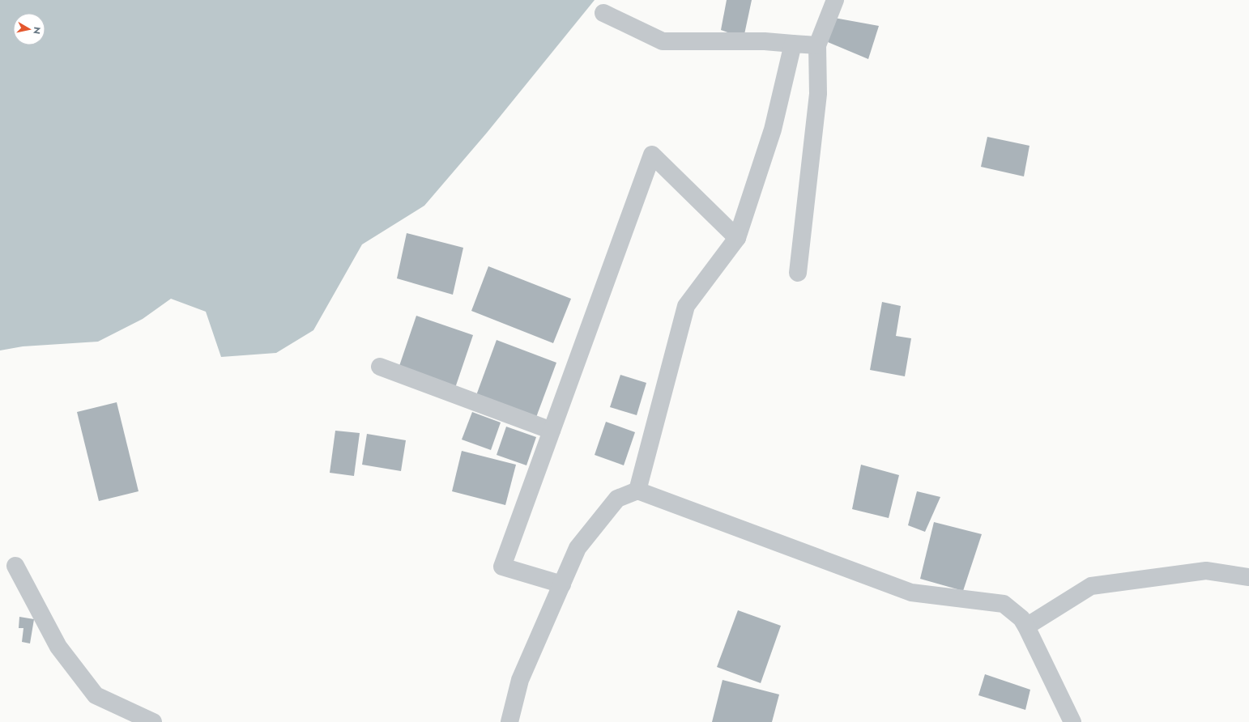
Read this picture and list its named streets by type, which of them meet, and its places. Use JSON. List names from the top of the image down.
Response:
{
  "north": "right"
}
